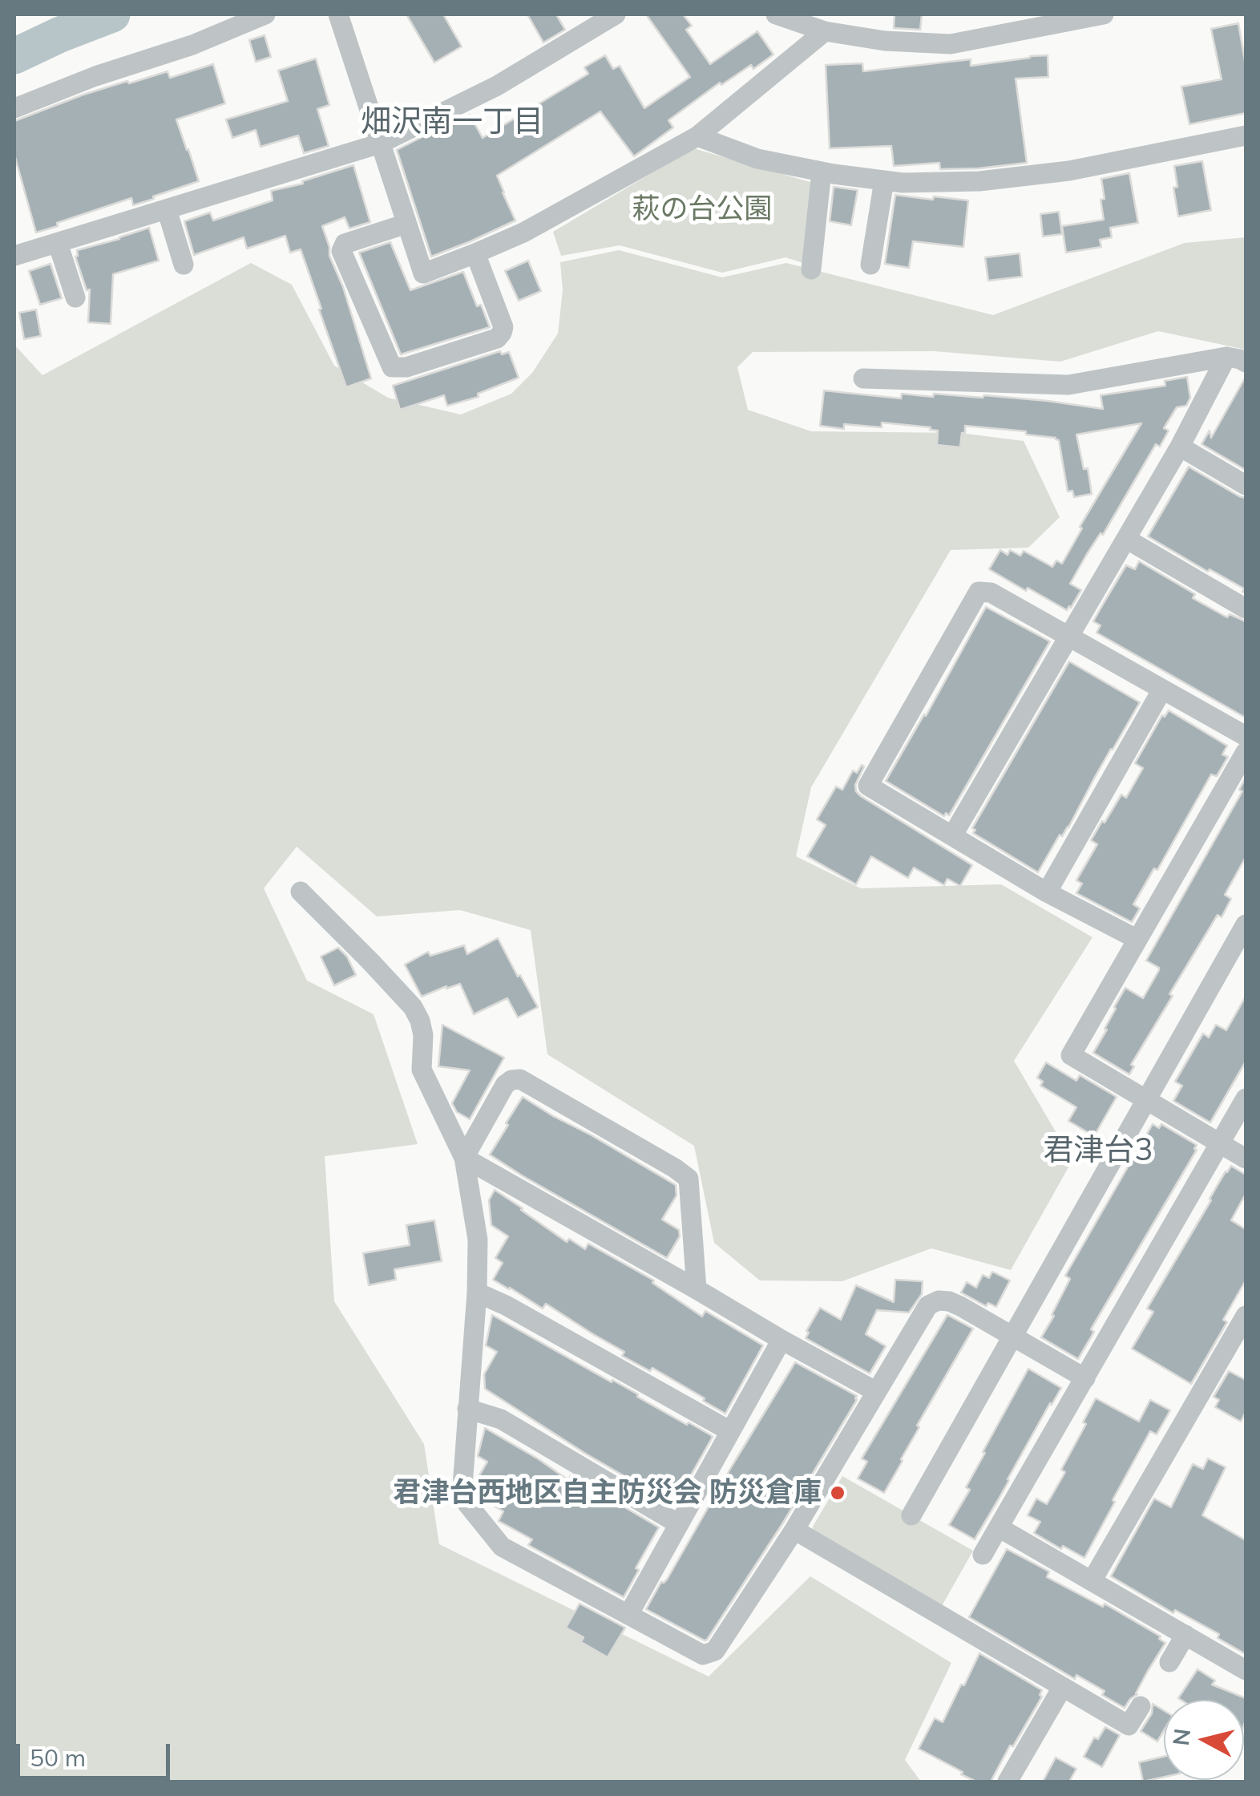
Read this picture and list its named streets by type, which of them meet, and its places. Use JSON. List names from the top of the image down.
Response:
{
  "districts": ["畑沢南一丁目", "君津台3"],
  "parks": ["萩の台公園"],
  "places": ["君津台西地区自主防災会 防災倉庫"],
  "scale_bar": "50 m",
  "north": "left"
}
